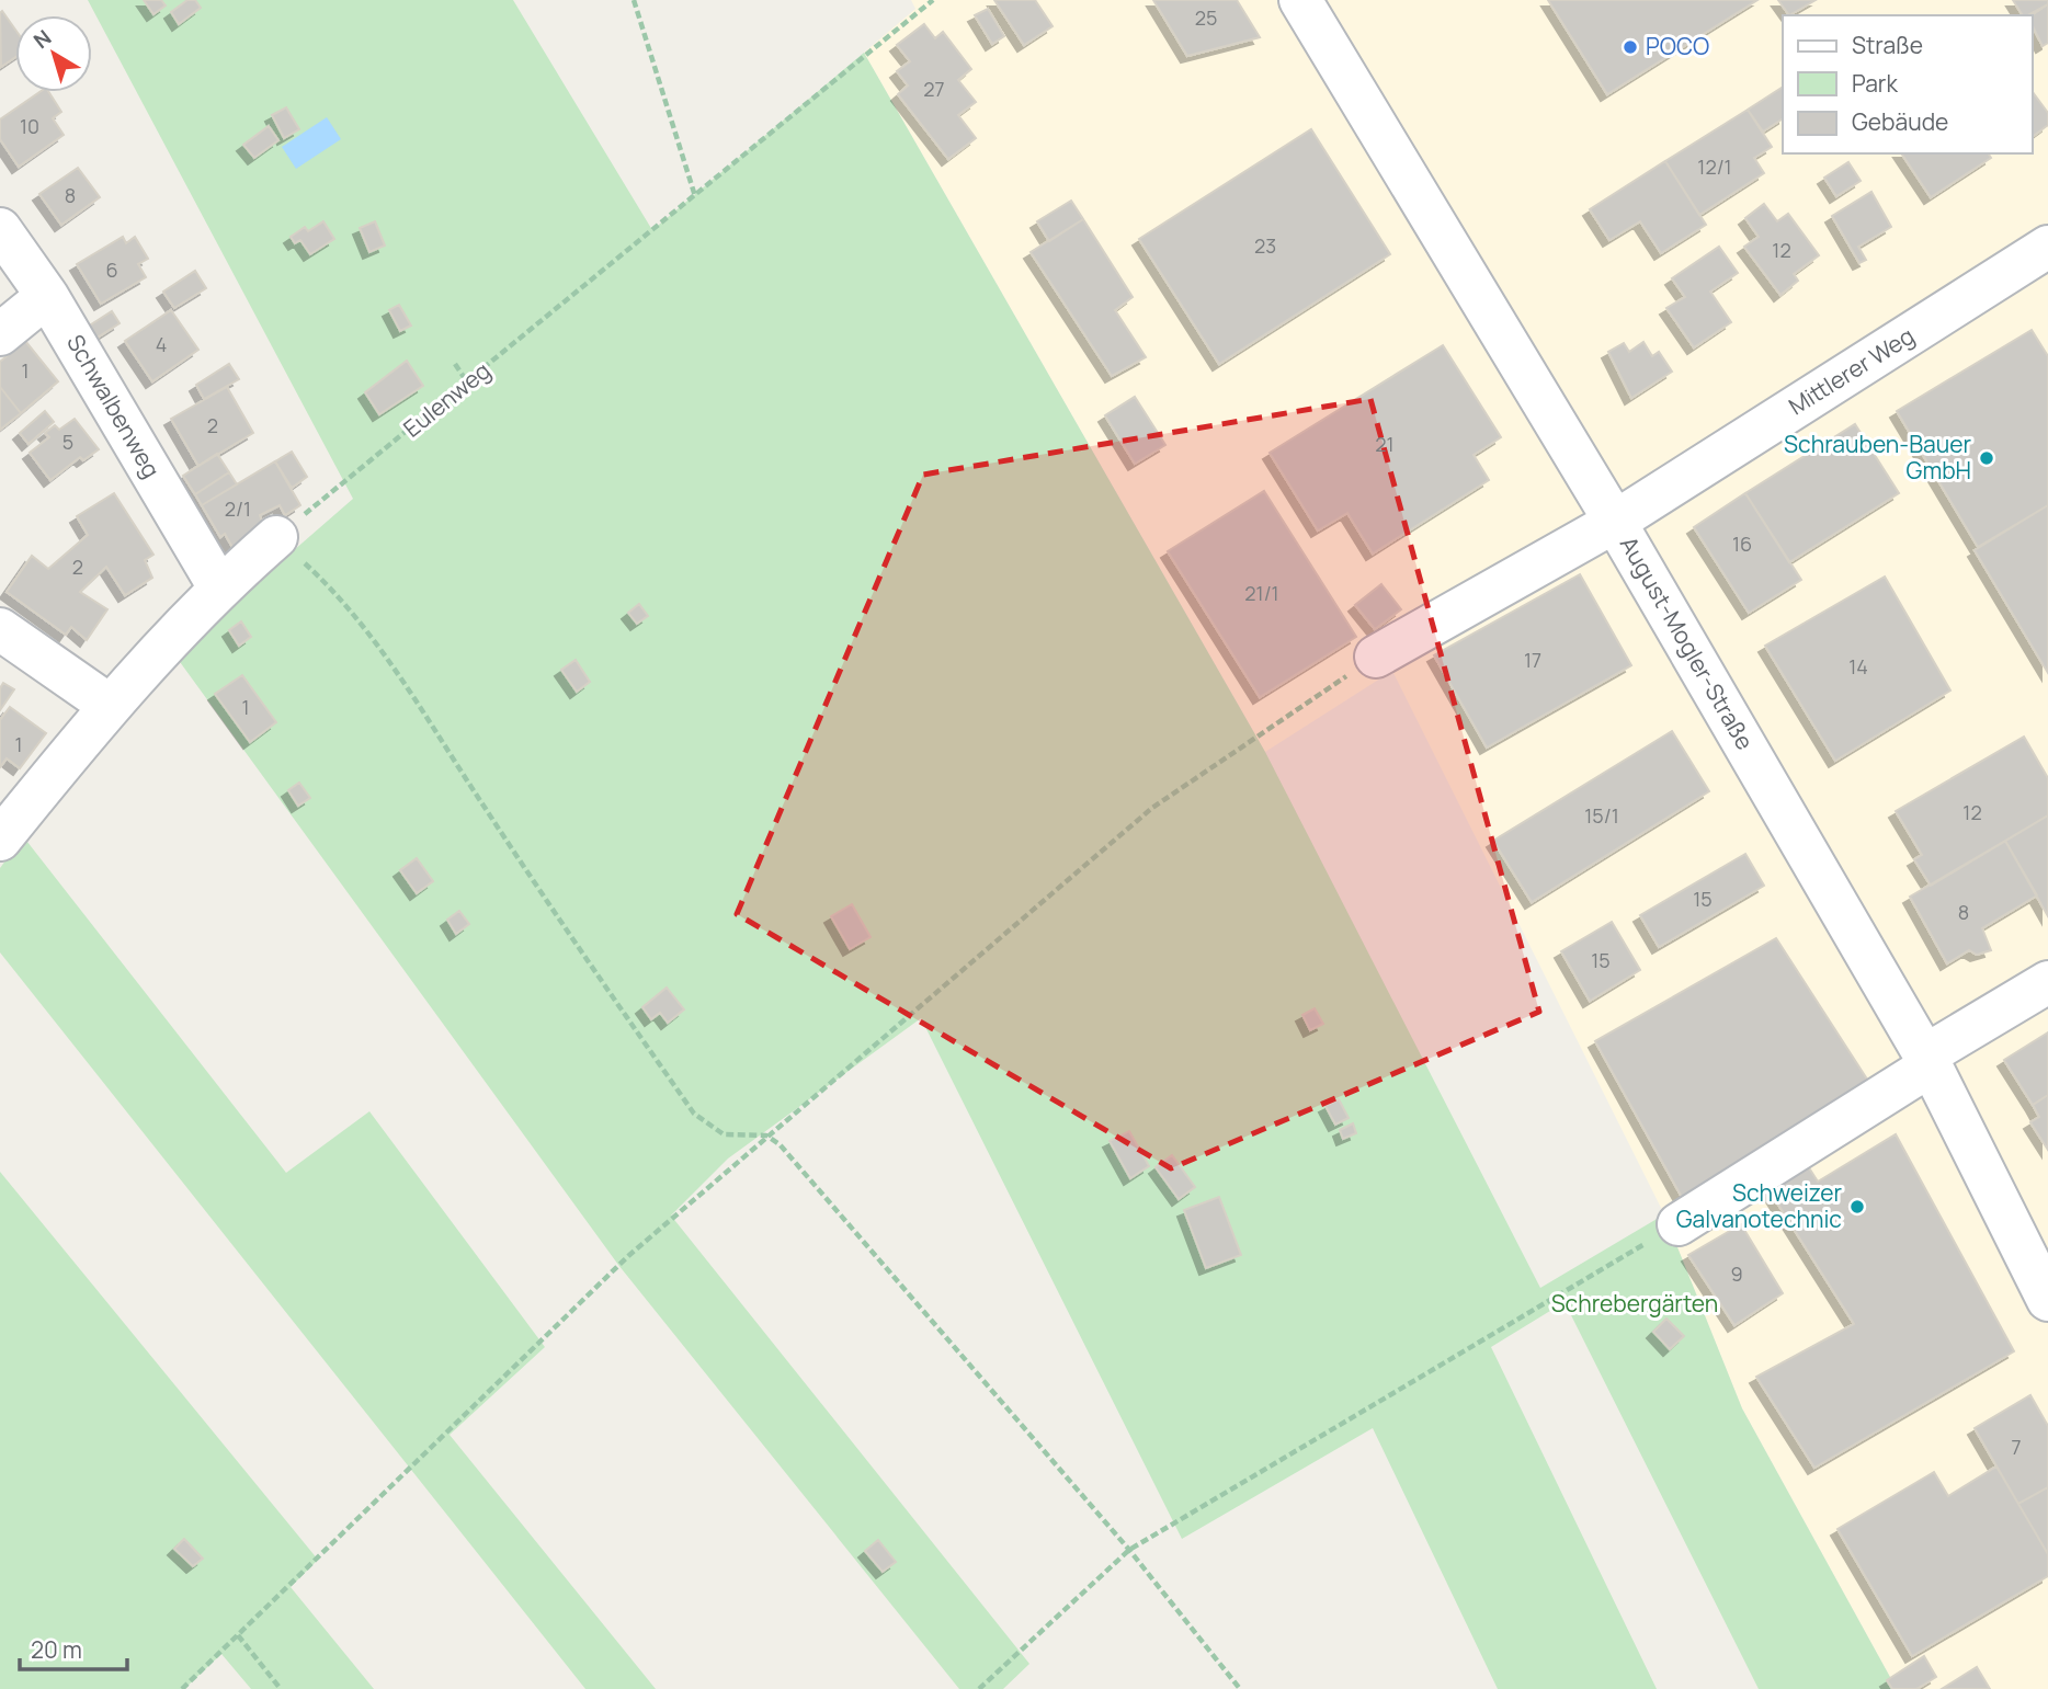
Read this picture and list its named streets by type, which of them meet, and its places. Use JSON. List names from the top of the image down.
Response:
{
  "streets": {
    "street": ["Mittlerer Weg", "Schwalbenweg", "August-Mogler-Straße"],
    "path": ["Eulenweg"]
  },
  "crossings": [
    ["Mittlerer Weg", "August-Mogler-Straße"]
  ],
  "parks": ["Schrebergärten"],
  "places": ["POCO", "Schrauben-Bauer GmbH", "Schweizer Galvanotechnic"],
  "house_numbers": [
    "25",
    "27",
    "10",
    "12/1",
    "8",
    "23",
    "12",
    "6",
    "4",
    "1",
    "2",
    "5",
    "21",
    "2/1",
    "16",
    "2",
    "21/1",
    "17",
    "14",
    "1",
    "1",
    "12",
    "15/1",
    "15",
    "8",
    "15",
    "9",
    "7"
  ],
  "legend": ["Straße", "Park", "Gebäude"],
  "scale_bar": "20 m",
  "north": "top left"
}
